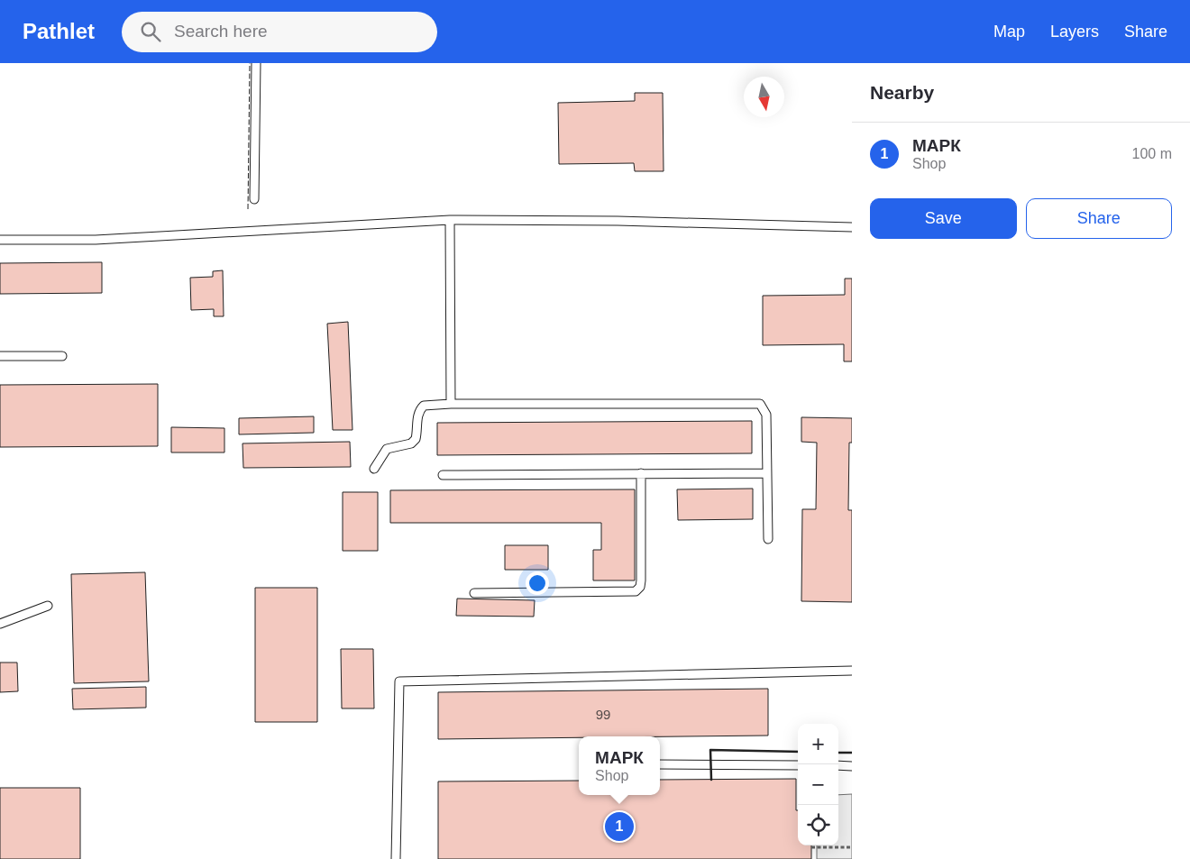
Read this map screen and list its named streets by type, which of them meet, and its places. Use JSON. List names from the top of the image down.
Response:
{
  "house_numbers": ["99"],
  "north": "bottom",
  "page": {
    "header": "Pathlet",
    "search": "Search here",
    "nav": ["Map", "Layers", "Share"],
    "heading": "Nearby",
    "list": [
      {
        "mark": "1",
        "name": "МАРК",
        "note": "Shop",
        "value": "100 m"
      }
    ],
    "buttons": ["Save", "Share"],
    "map_buttons": ["+", "−"],
    "popup": ["МАРК", "Shop"],
    "pins": "1"
  }
}
